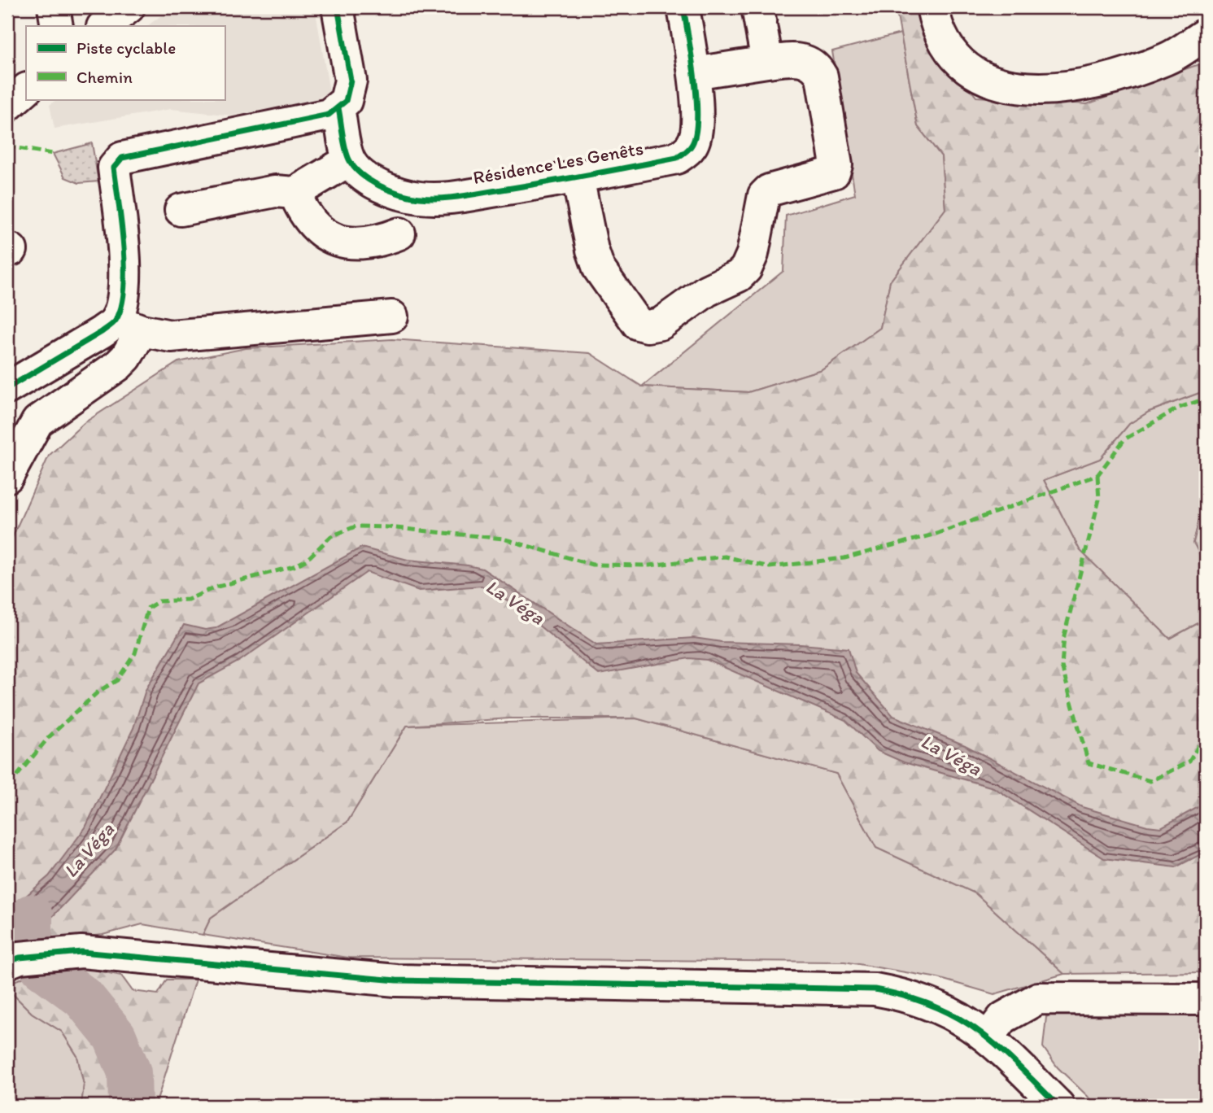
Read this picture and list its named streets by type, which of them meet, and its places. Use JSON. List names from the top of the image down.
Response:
{
  "streets": {
    "street": ["Résidence Les Genêts"]
  },
  "water": ["La Véga"],
  "legend": ["Piste cyclable", "Chemin"]
}
